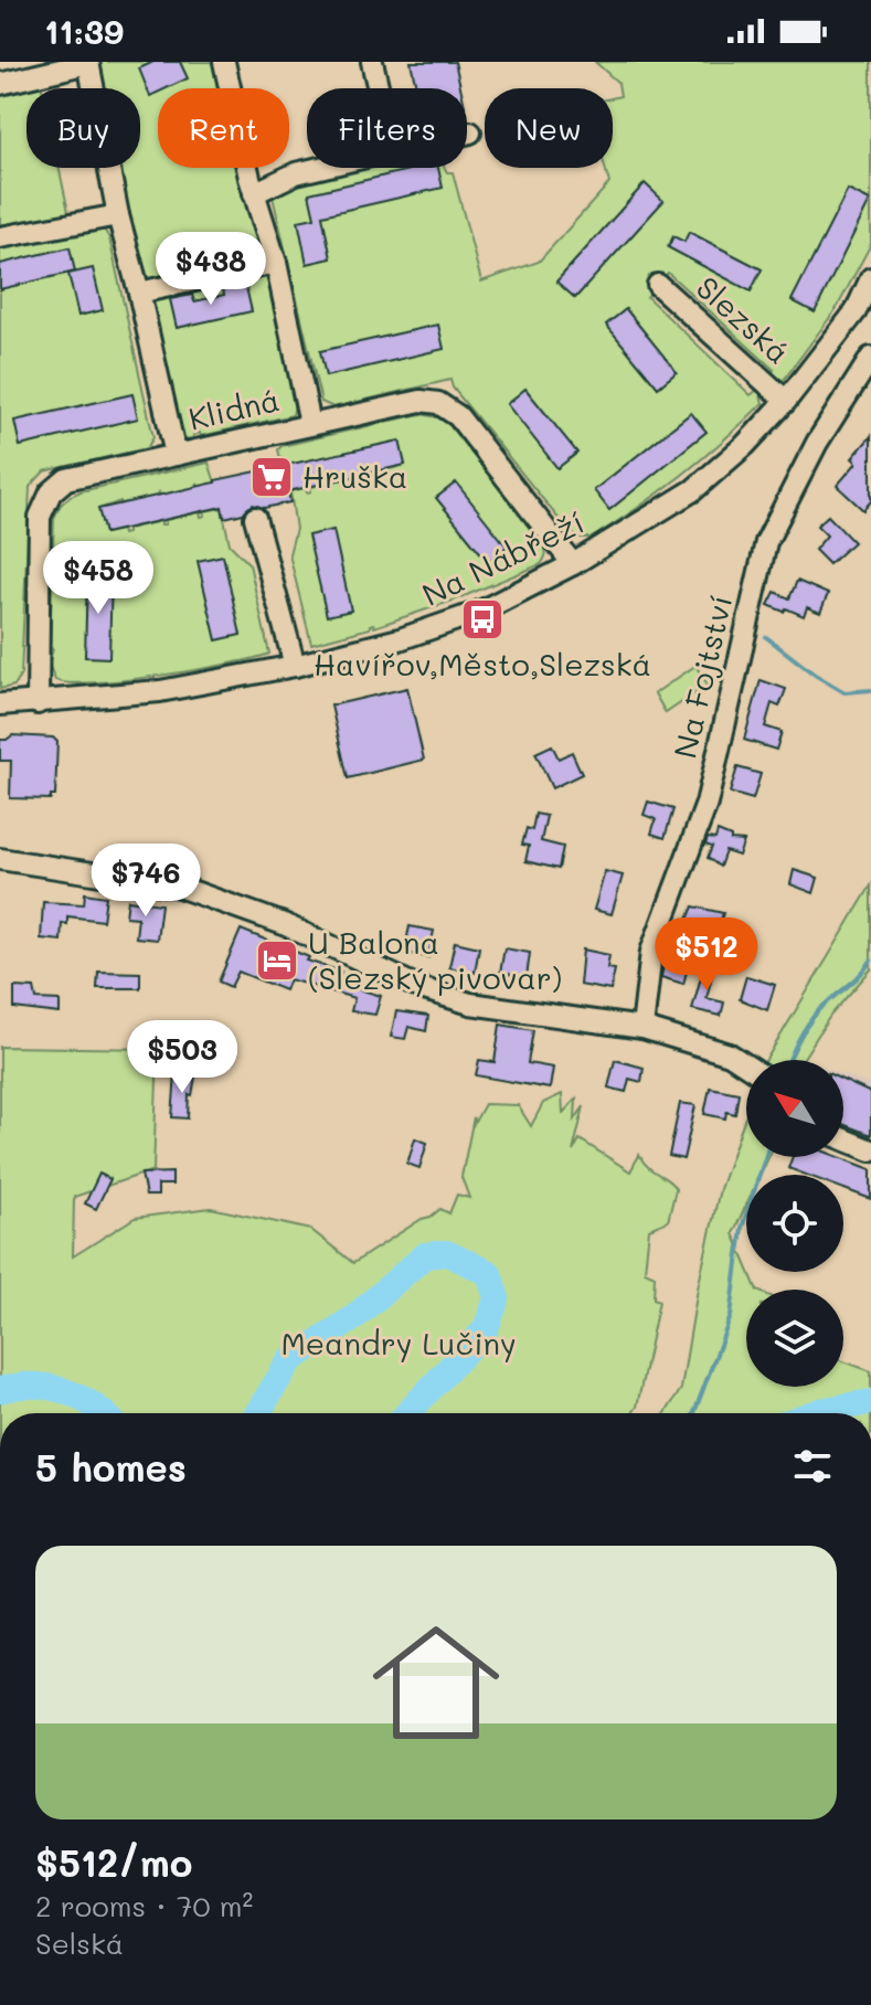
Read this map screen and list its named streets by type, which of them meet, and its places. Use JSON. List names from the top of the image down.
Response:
{
  "streets": {
    "street": [
      "Slezská",
      "Klidná",
      "Na Nábřeží",
      "Na Fojtství"
    ]
  },
  "crossings": [
    ["Slezská", "Na Nábřeží"],
    ["Klidná", "Na Nábřeží"]
  ],
  "parks": ["Meandry Lučiny"],
  "places": {
    "supermarket": ["Hruška"],
    "bus stop": ["Havířov,Město,Slezská"],
    "hotel": ["U Balona (Slezský pivovar)"]
  },
  "north": "top left",
  "page": {
    "status": "11:39",
    "chip": [
      "Buy",
      "Rent",
      "Filters",
      "New"
    ],
    "price": [
      "$438",
      "$458",
      "$746",
      "$512",
      "$503"
    ],
    "heading": "5 homes",
    "list": [
      {
        "name": "$512/mo",
        "note": "2 rooms · 70 m² · Selská"
      }
    ]
  }
}
